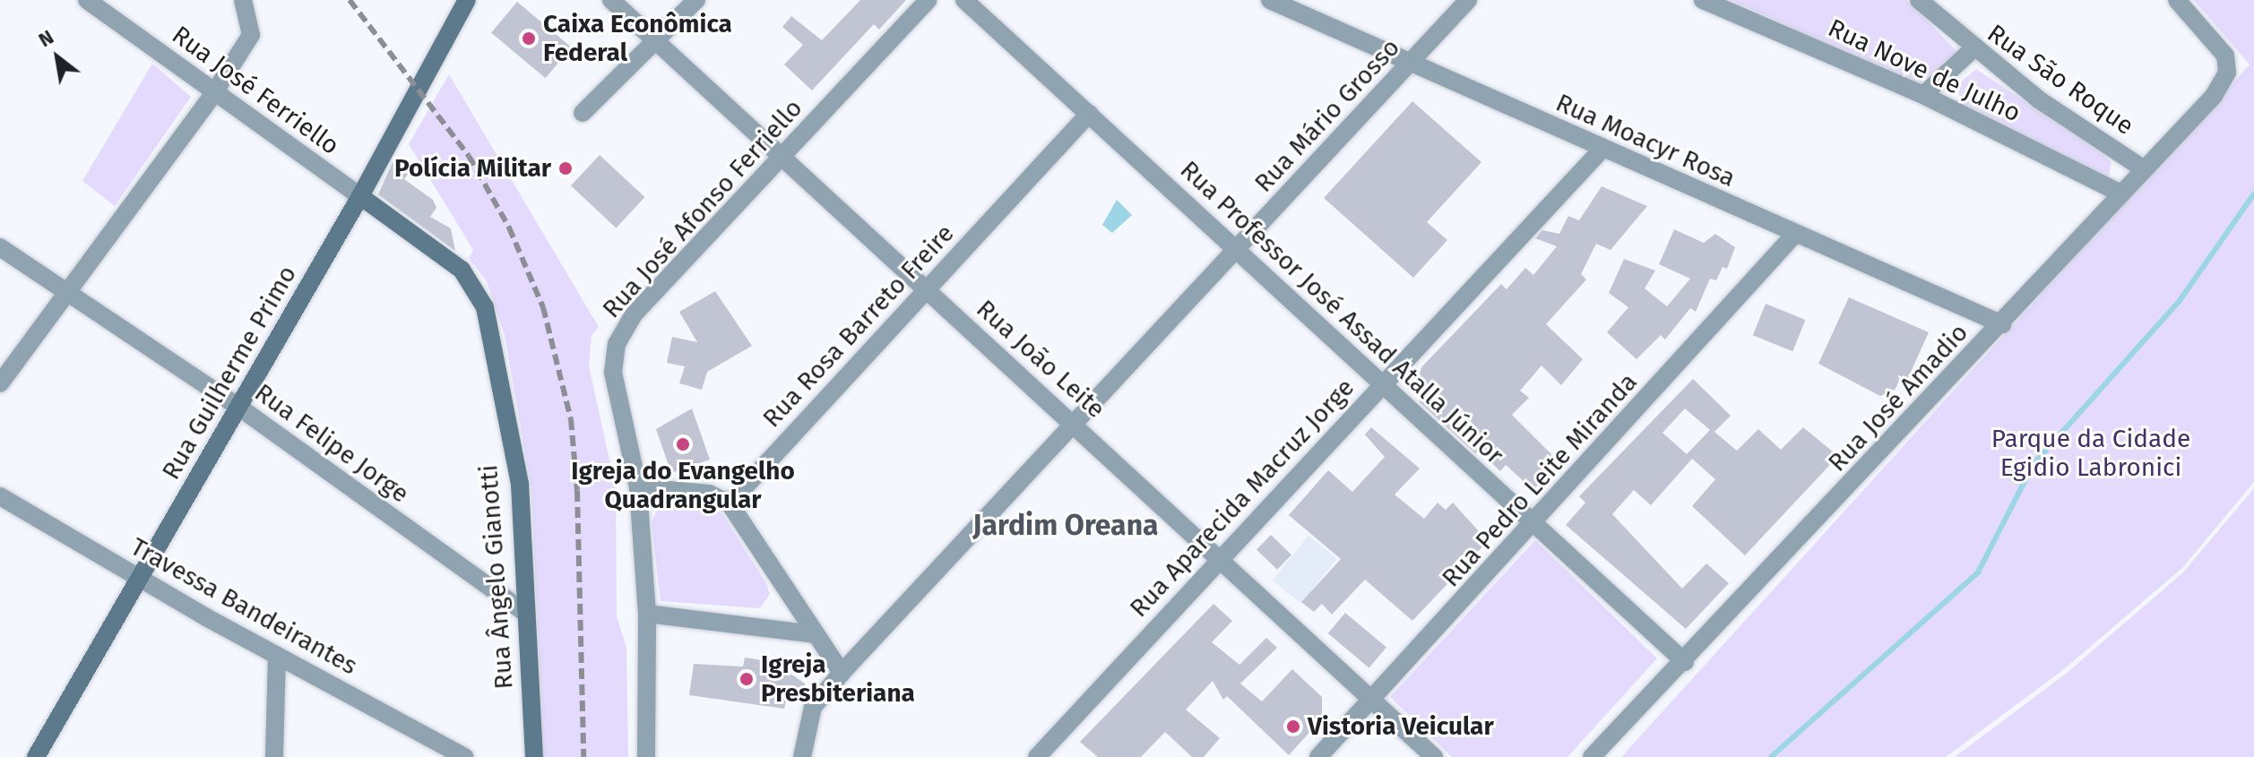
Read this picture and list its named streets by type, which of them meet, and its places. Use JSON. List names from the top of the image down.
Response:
{
  "streets": {
    "main road": ["Rua Guilherme Primo", "Rua Ângelo Gianotti"],
    "street": [
      "Rua Nove de Julho",
      "Rua São Roque",
      "Rua José Ferriello",
      "Rua Mário Grosso",
      "Rua Moacyr Rosa",
      "Rua José Afonso Ferriello",
      "Rua Professor José Assad Atalla Júnior",
      "Rua Rosa Barreto Freire",
      "Rua João Leite",
      "Rua José Amadio",
      "Rua Felipe Jorge",
      "Rua Pedro Leite Miranda",
      "Rua Aparecida Macruz Jorge",
      "Travessa Bandeirantes"
    ]
  },
  "crossings": [
    ["Rua Nove de Julho", "Rua José Amadio"],
    ["Rua São Roque", "Rua José Amadio"],
    ["Rua José Ferriello", "Rua Guilherme Primo"],
    ["Rua José Ferriello", "Rua Ângelo Gianotti"],
    ["Rua Mário Grosso", "Rua Moacyr Rosa"],
    ["Rua Mário Grosso", "Rua Professor José Assad Atalla Júnior"],
    ["Rua Mário Grosso", "Rua João Leite"],
    ["Rua Moacyr Rosa", "Rua José Amadio"],
    ["Rua Moacyr Rosa", "Rua Pedro Leite Miranda"],
    ["Rua Moacyr Rosa", "Rua Aparecida Macruz Jorge"],
    ["Rua José Afonso Ferriello", "Rua João Leite"],
    ["Rua Professor José Assad Atalla Júnior", "Rua Rosa Barreto Freire"],
    ["Rua Professor José Assad Atalla Júnior", "Rua José Amadio"],
    ["Rua Professor José Assad Atalla Júnior", "Rua Pedro Leite Miranda"],
    ["Rua Professor José Assad Atalla Júnior", "Rua Aparecida Macruz Jorge"],
    ["Rua Rosa Barreto Freire", "Rua João Leite"],
    ["Rua João Leite", "Rua Pedro Leite Miranda"],
    ["Rua João Leite", "Rua Aparecida Macruz Jorge"],
    ["Rua Guilherme Primo", "Rua Felipe Jorge"],
    ["Rua Guilherme Primo", "Rua Ângelo Gianotti"],
    ["Rua Guilherme Primo", "Travessa Bandeirantes"],
    ["Rua Felipe Jorge", "Rua Ângelo Gianotti"]
  ],
  "districts": ["Jardim Oreana"],
  "parks": ["Parque da Cidade Egidio Labronici"],
  "places": [
    "Caixa Econômica Federal",
    "Polícia Militar",
    "Igreja do Evangelho Quadrangular",
    "Igreja Presbiteriana",
    "Vistoria Veicular"
  ],
  "north": "top left"
}
